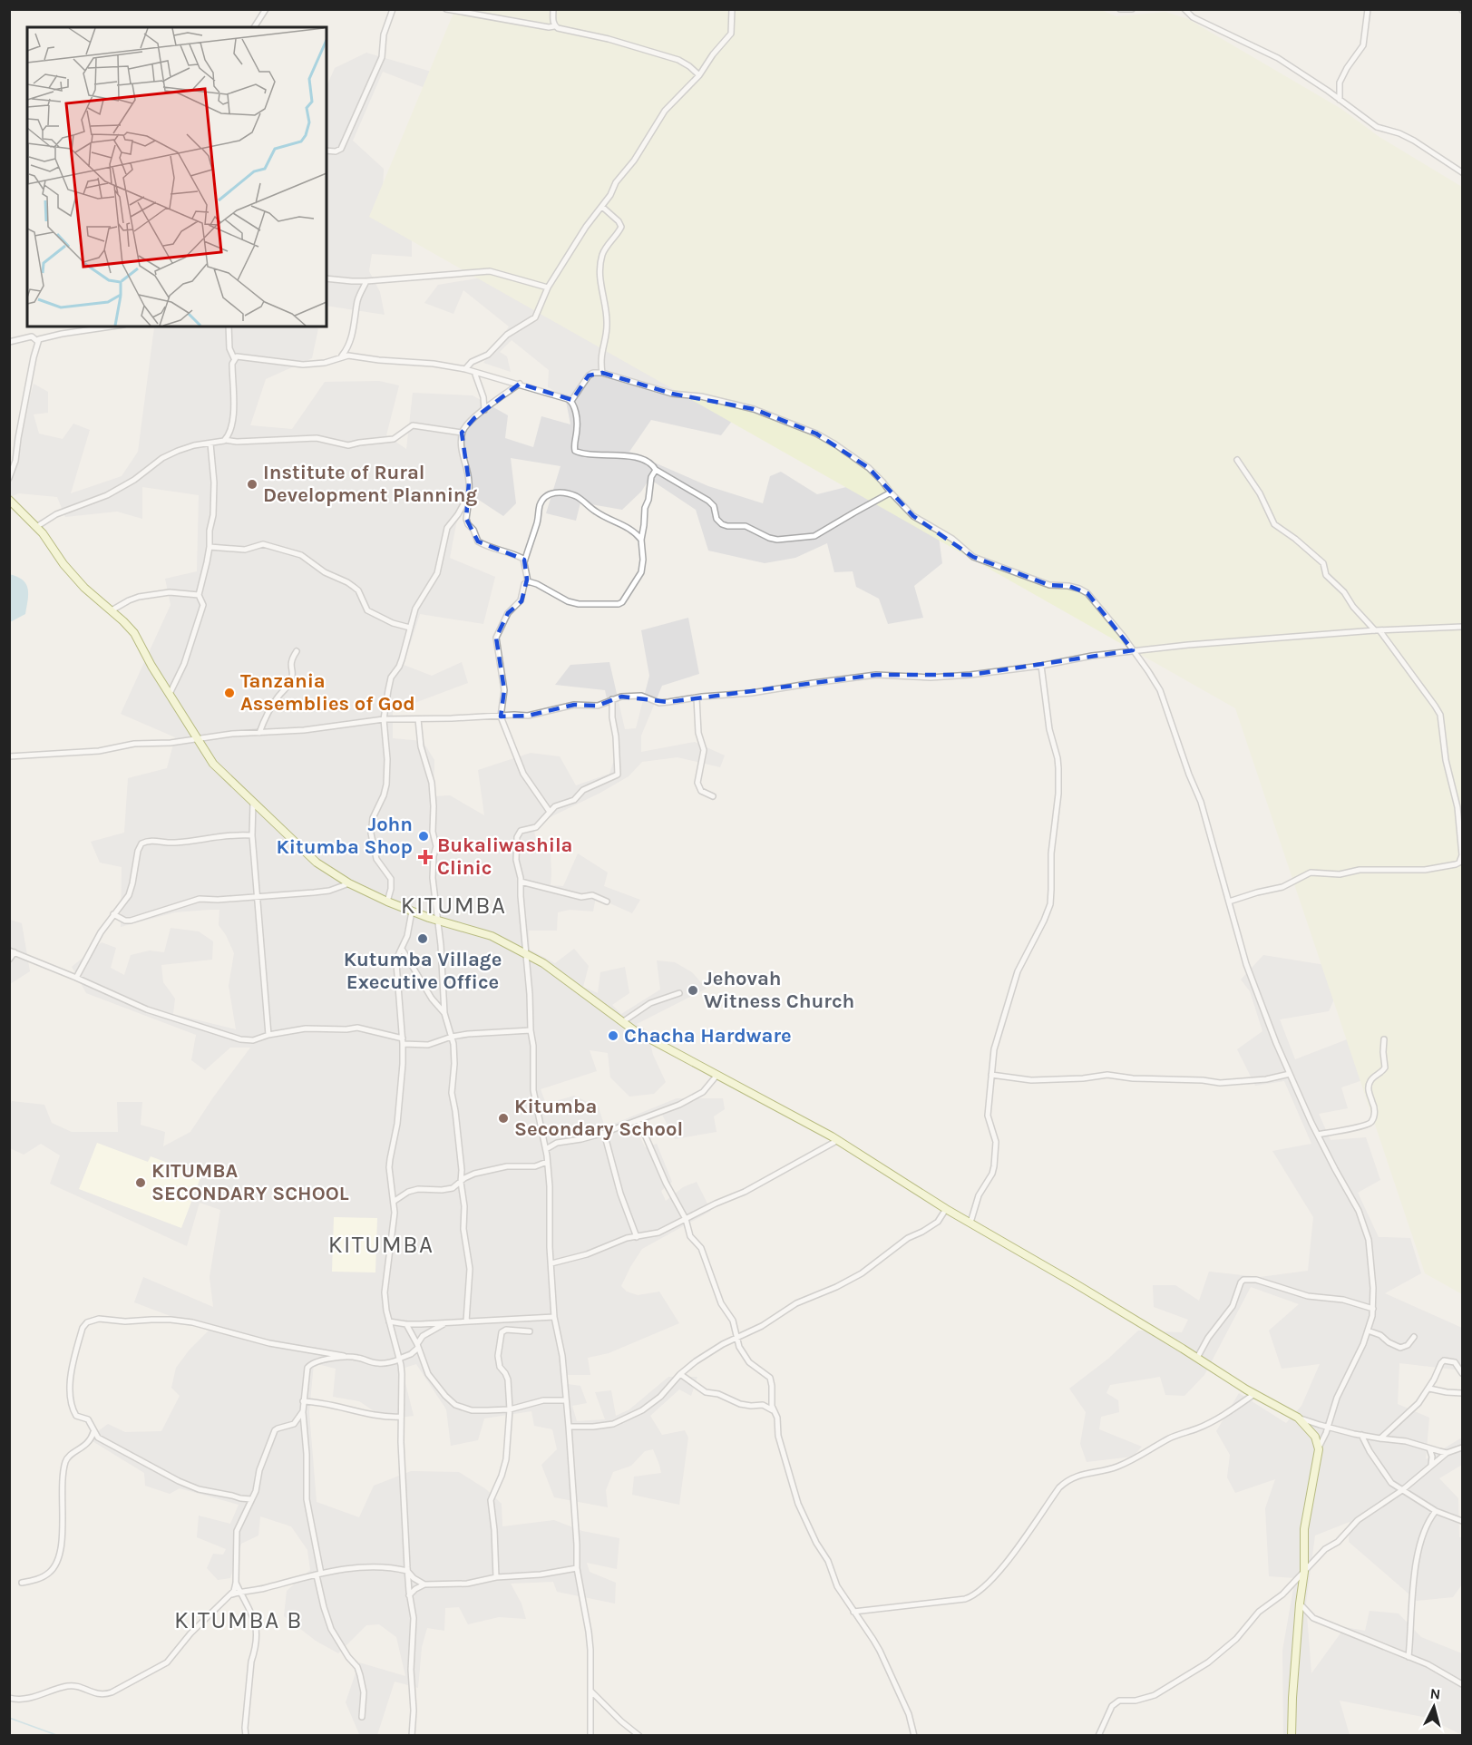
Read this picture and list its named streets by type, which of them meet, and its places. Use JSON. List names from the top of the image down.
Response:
{
  "districts": ["KITUMBA", "KITUMBA", "KITUMBA B"],
  "places": {
    "other": [
      "Institute of Rural Development Planning",
      "Tanzania Assemblies of God",
      "John Kitumba Shop",
      "Kutumba Village Executive Office",
      "Jehovah Witness Church",
      "Chacha Hardware",
      "Kitumba Secondary School",
      "KITUMBA SECONDARY SCHOOL"
    ],
    "health": ["Bukaliwashila Clinic"]
  },
  "north": "top"
}
